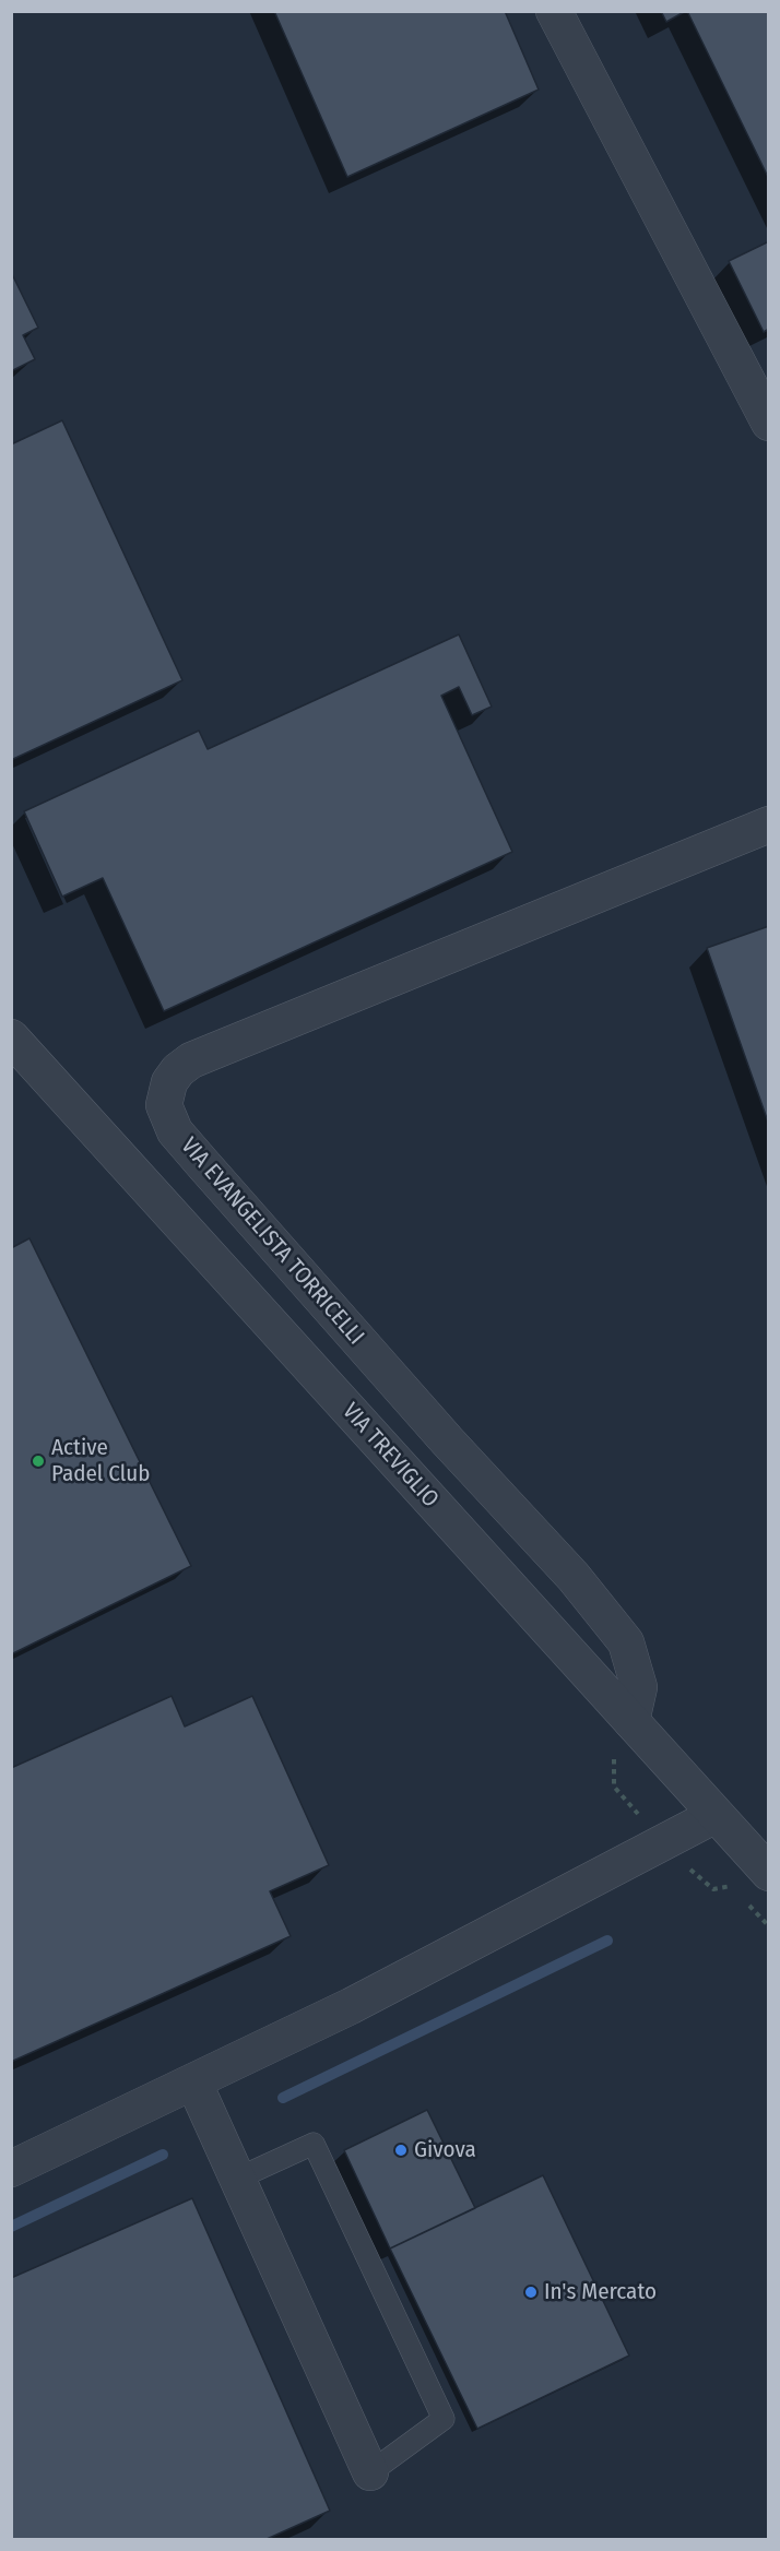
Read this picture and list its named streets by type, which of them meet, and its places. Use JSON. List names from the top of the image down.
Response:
{
  "streets": {
    "street": ["VIA EVANGELISTA TORRICELLI", "VIA TREVIGLIO"]
  },
  "crossings": [
    ["VIA EVANGELISTA TORRICELLI", "VIA TREVIGLIO"]
  ],
  "places": ["Active Padel Club", "Givova", "In's Mercato"]
}
